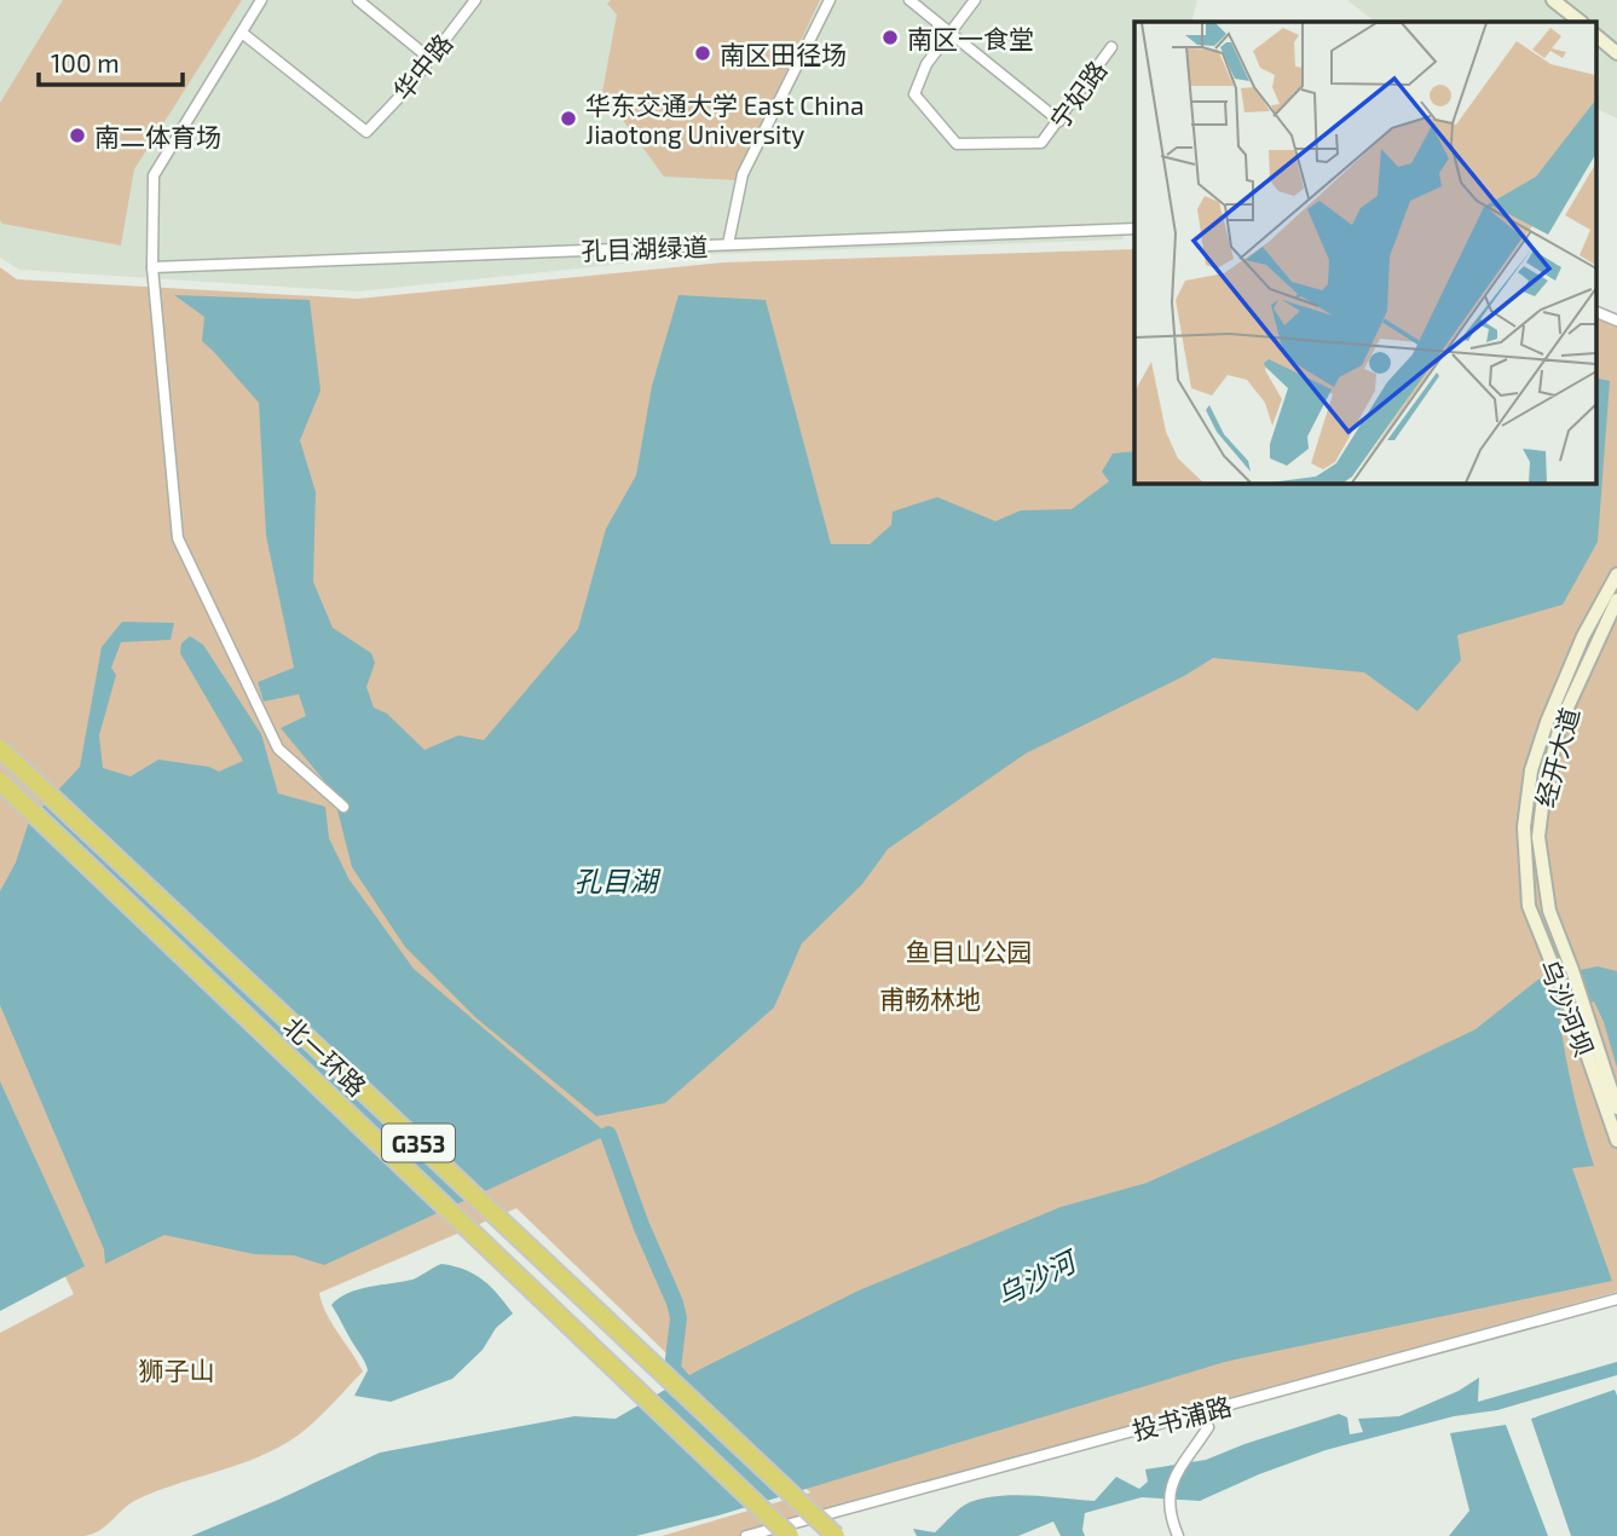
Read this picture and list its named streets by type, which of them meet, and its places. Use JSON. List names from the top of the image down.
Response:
{
  "streets": {
    "highway": ["北一环路", "G353"],
    "main road": ["经开大道", "乌沙河坝"],
    "street": [
      "华中路",
      "宁妃路",
      "孔目湖绿道",
      "投书浦路"
    ]
  },
  "crossings": [
    ["经开大道", "乌沙河坝"]
  ],
  "water": ["孔目湖", "乌沙河"],
  "parks": ["鱼目山公园", "甫畅林地", "狮子山"],
  "places": [
    "南区一食堂",
    "南区田径场",
    "华东交通大学 East China Jiaotong University",
    "南二体育场"
  ],
  "scale_bar": "100 m"
}
